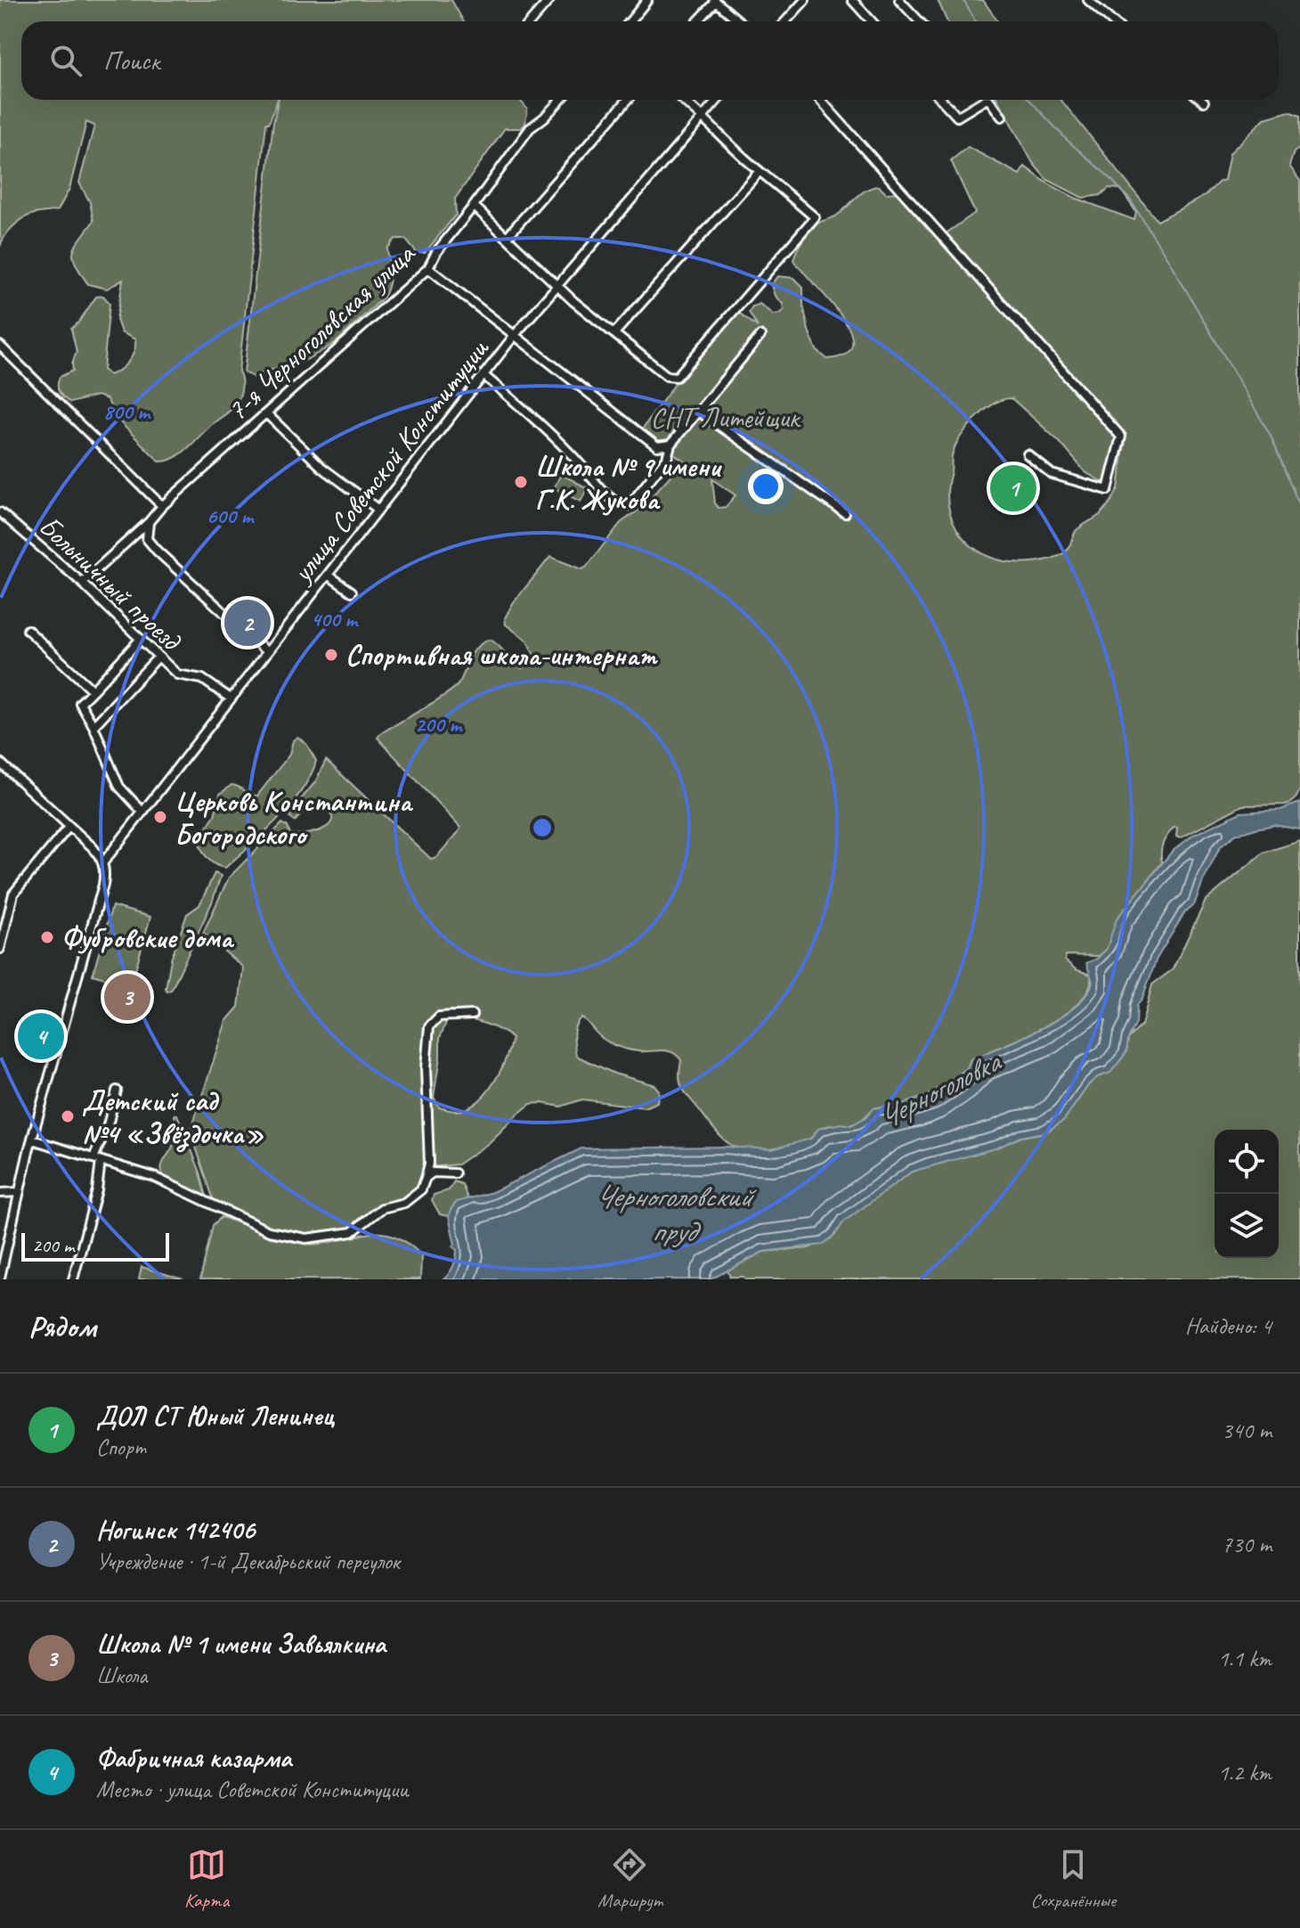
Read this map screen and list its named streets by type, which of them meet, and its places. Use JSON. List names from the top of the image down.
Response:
{
  "streets": {
    "street": ["7-я Черноголовская улица", "улица Советской Конституции", "Больничный проезд"]
  },
  "crossings": [
    ["7-я Черноголовская улица", "Больничный проезд"],
    ["улица Советской Конституции", "Больничный проезд"]
  ],
  "water": ["Черноголовка", "Черноголовский пруд"],
  "parks": ["СНТ Литейщик"],
  "places": [
    "Школа № 9 имени Г.К. Жукова",
    "Спортивная школа-интернат",
    "Церковь Константина Богородского",
    "Фубровские дома",
    "Детский сад №4 «Звёздочка»"
  ],
  "scale_bar": "200 m",
  "page": {
    "search": "Поиск",
    "pins": [
      "1",
      "2",
      "3",
      "4"
    ],
    "scale": "200 m",
    "heading": ["Рядом", "Найдено: 4"],
    "list": [
      {
        "mark": "1",
        "name": "ДОЛ СТ Юный Ленинец",
        "note": "Спорт",
        "value": "340 m"
      },
      {
        "mark": "2",
        "name": "Ногинск 142406",
        "note": "Учреждение · 1-й Декабрьский переулок",
        "value": "730 m"
      },
      {
        "mark": "3",
        "name": "Школа № 1 имени Завьялкина",
        "note": "Школа",
        "value": "1.1 km"
      },
      {
        "mark": "4",
        "name": "Фабричная казарма",
        "note": "Место · улица Советской Конституции",
        "value": "1.2 km"
      }
    ],
    "nav": ["Карта", "Маршрут", "Сохранённые"]
  },
  "rings": [
    "800 m",
    "600 m",
    "400 m",
    "200 m"
  ]
}
